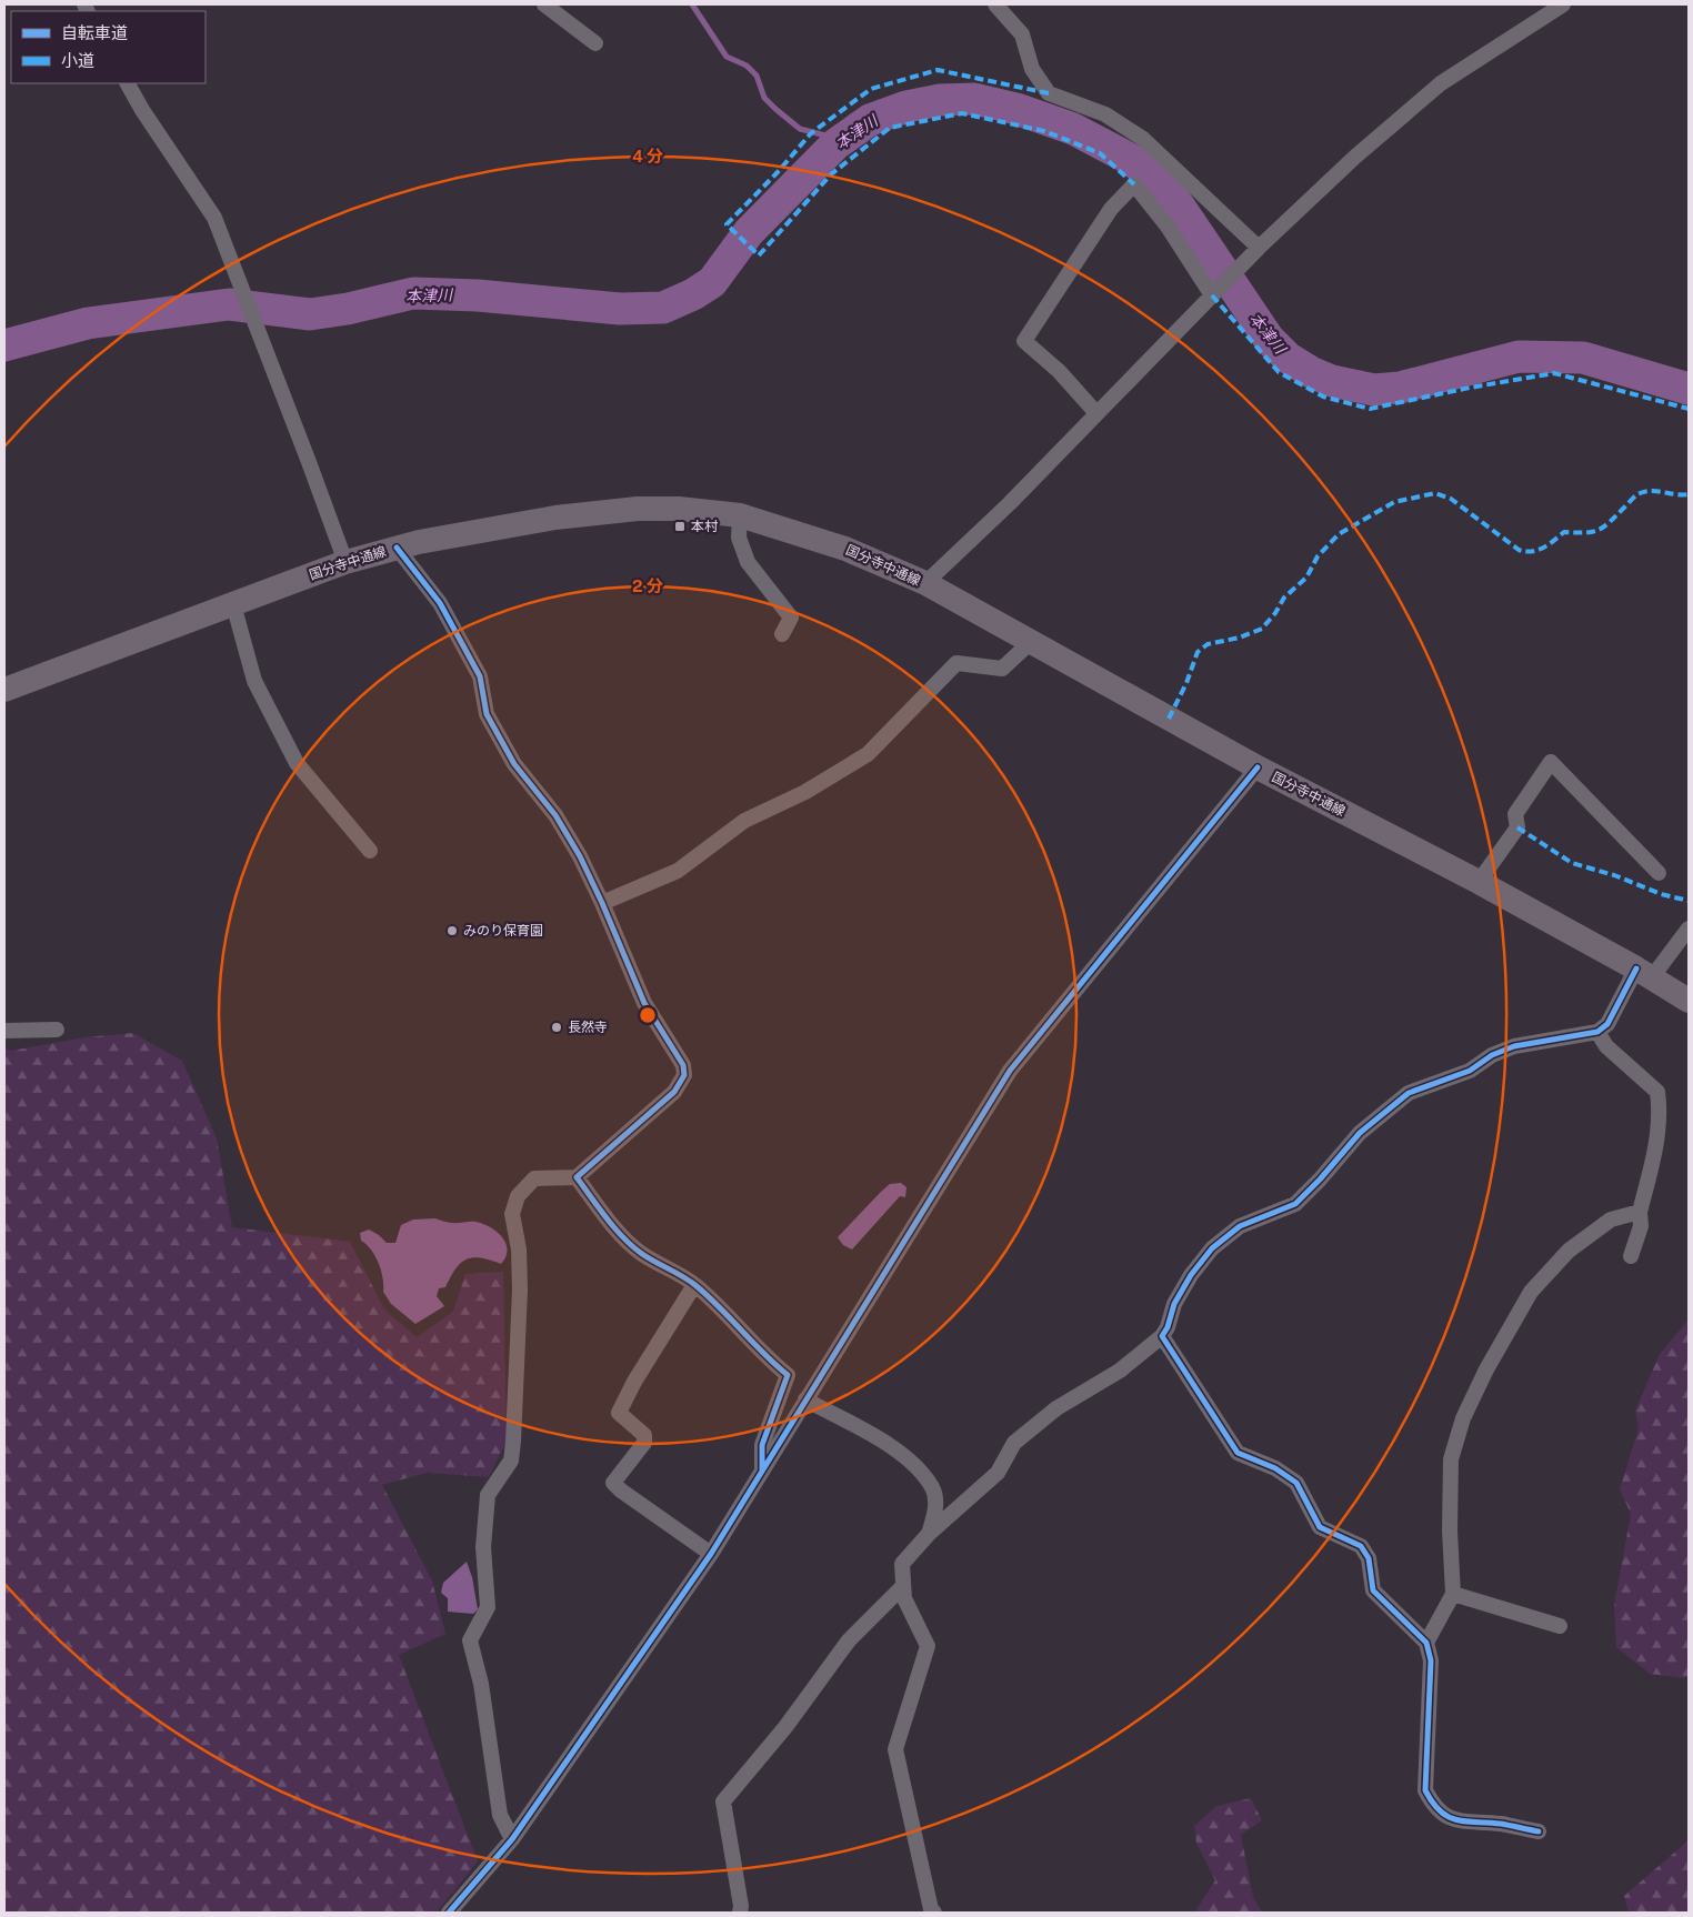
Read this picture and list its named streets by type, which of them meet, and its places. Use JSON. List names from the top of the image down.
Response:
{
  "streets": {
    "main road": ["国分寺中通線"]
  },
  "water": ["本津川"],
  "places": {
    "transit": ["本村"],
    "other": ["みのり保育園", "長然寺"]
  },
  "legend": ["自転車道", "小道"],
  "rings": ["4 分", "2 分"]
}
